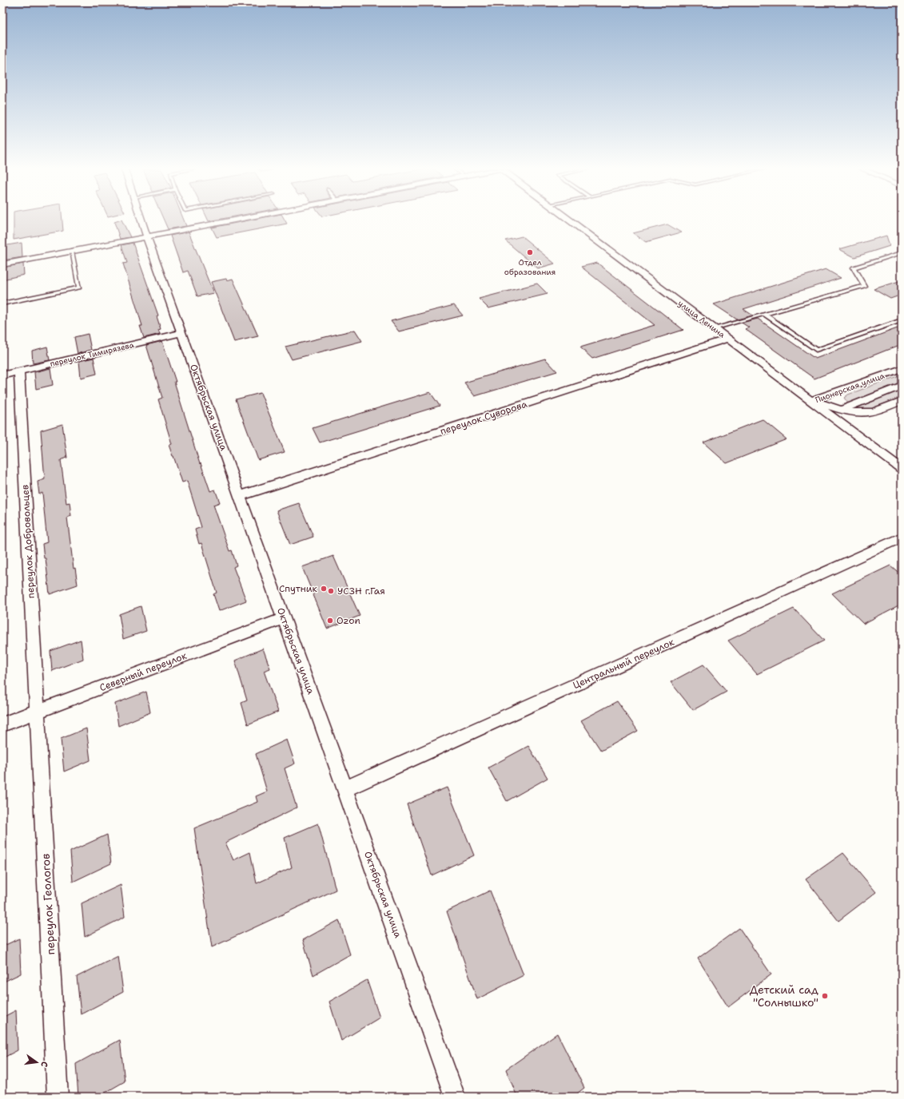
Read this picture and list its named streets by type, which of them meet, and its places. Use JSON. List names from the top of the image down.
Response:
{
  "streets": {
    "street": [
      "улица Ленина",
      "переулок Тимирязева",
      "Пионерская улица",
      "Октябрьская улица",
      "переулок Суворова",
      "переулок Добровольцев",
      "Центральный переулок",
      "Северный переулок",
      "переулок Геологов"
    ]
  },
  "crossings": [
    ["улица Ленина", "Пионерская улица"],
    ["улица Ленина", "переулок Суворова"],
    ["переулок Тимирязева", "Октябрьская улица"],
    ["переулок Тимирязева", "переулок Добровольцев"],
    ["Октябрьская улица", "переулок Суворова"],
    ["Октябрьская улица", "Центральный переулок"],
    ["Октябрьская улица", "Северный переулок"],
    ["переулок Добровольцев", "Северный переулок"],
    ["переулок Добровольцев", "переулок Геологов"],
    ["Северный переулок", "переулок Геологов"]
  ],
  "places": [
    "Отдел образования",
    "Спутник",
    "УСЗН г.Гая",
    "Ozon",
    "Детский сад \"Солнышко\""
  ],
  "north": "right"
}
